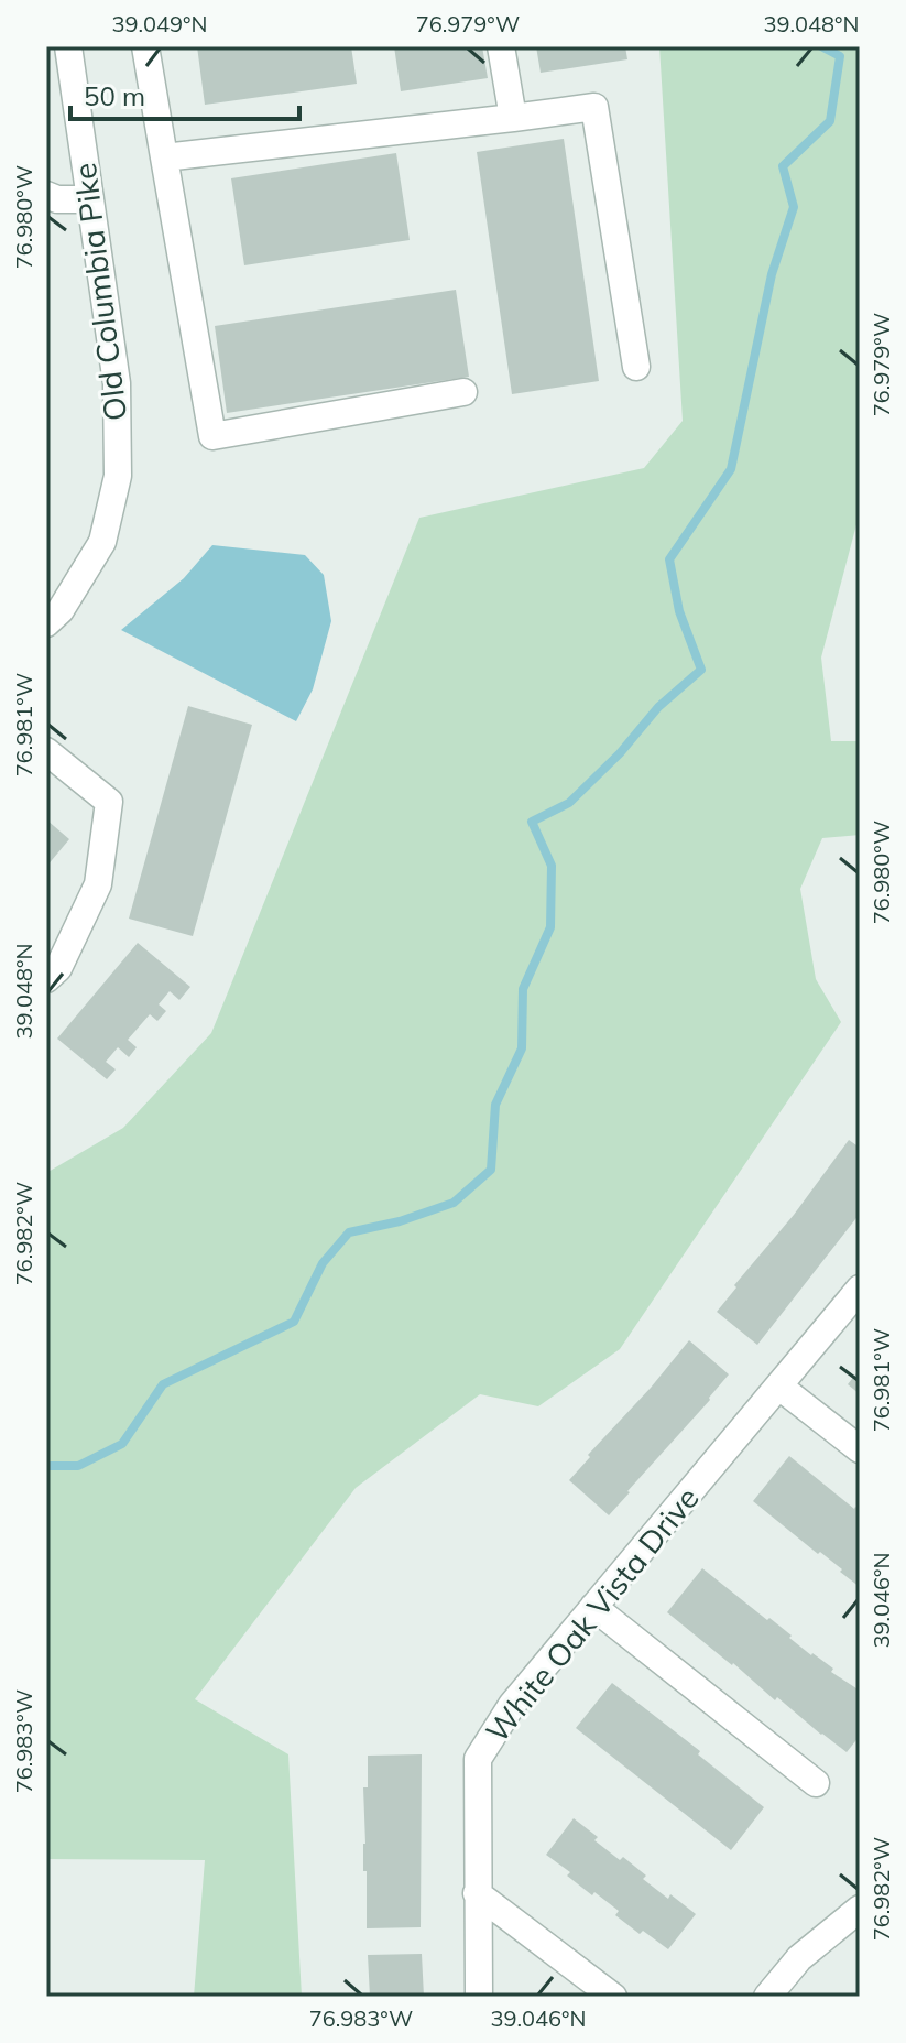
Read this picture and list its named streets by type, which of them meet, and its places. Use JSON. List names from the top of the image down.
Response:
{
  "streets": {
    "street": ["Old Columbia Pike", "White Oak Vista Drive"]
  },
  "scale_bar": "50 m",
  "coordinates": [
    "39.049°N",
    "76.979°W",
    "39.048°N",
    "76.980°W",
    "76.981°W",
    "76.982°W",
    "39.046°N",
    "76.983°W"
  ]
}
